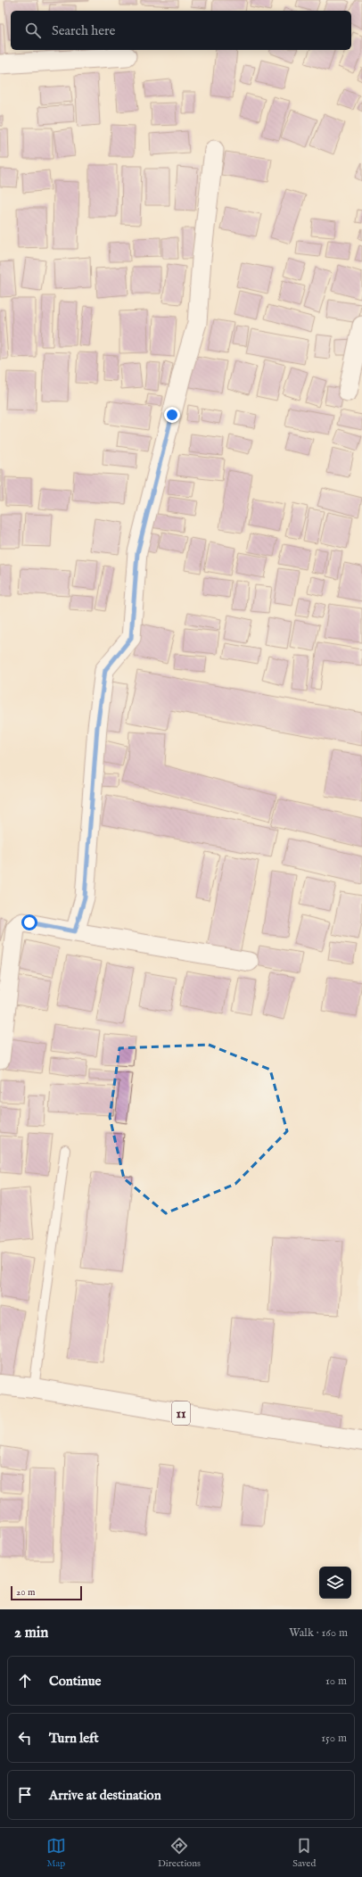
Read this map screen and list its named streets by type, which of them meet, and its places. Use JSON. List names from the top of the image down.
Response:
{
  "streets": {
    "highway": ["11"]
  },
  "scale_bar": "20 m",
  "page": {
    "search": "Search here",
    "scale": "20 m",
    "heading": ["2 min", "Walk · 160 m"],
    "list": [
      ["Continue", "10 m"],
      ["Turn left", "150 m"],
      "Arrive at destination"
    ],
    "nav": ["Map", "Directions", "Saved"]
  }
}
